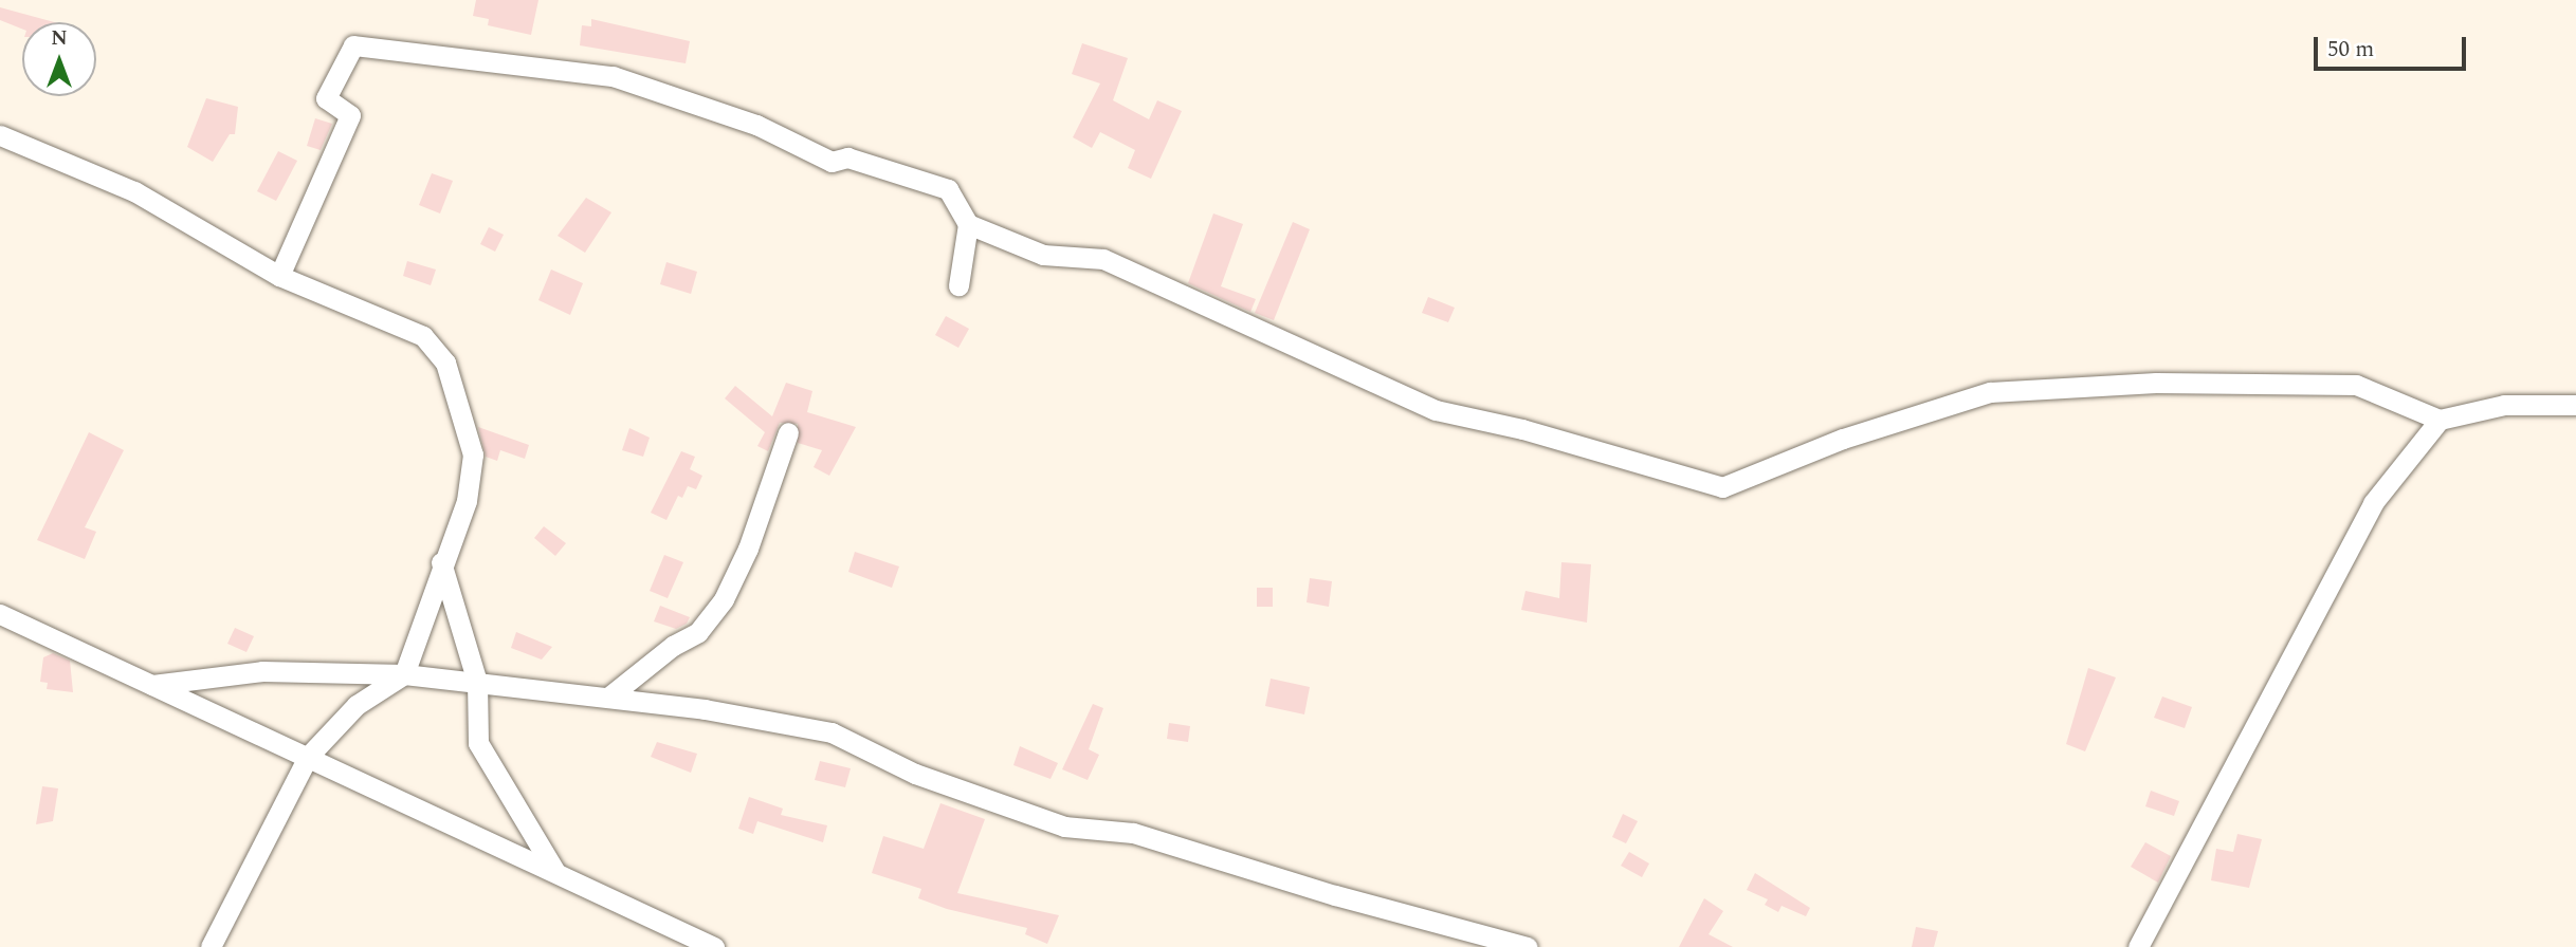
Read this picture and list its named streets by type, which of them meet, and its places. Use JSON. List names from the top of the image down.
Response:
{
  "scale_bar": "50 m",
  "north": "top"
}
